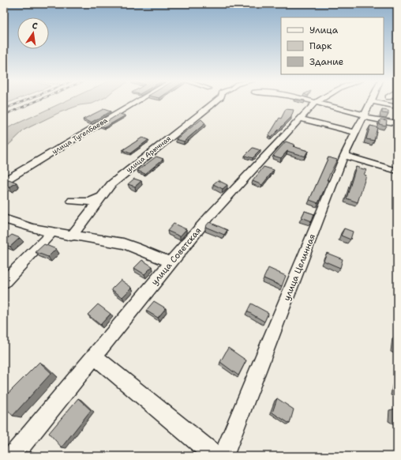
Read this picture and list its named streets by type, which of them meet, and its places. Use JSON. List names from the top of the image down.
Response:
{
  "streets": {
    "street": [
      "улица Тугелбаева",
      "улица Арычная",
      "улица Советская",
      "улица Целинная"
    ]
  },
  "legend": ["Улица", "Парк", "Здание"],
  "north": "top"
}
